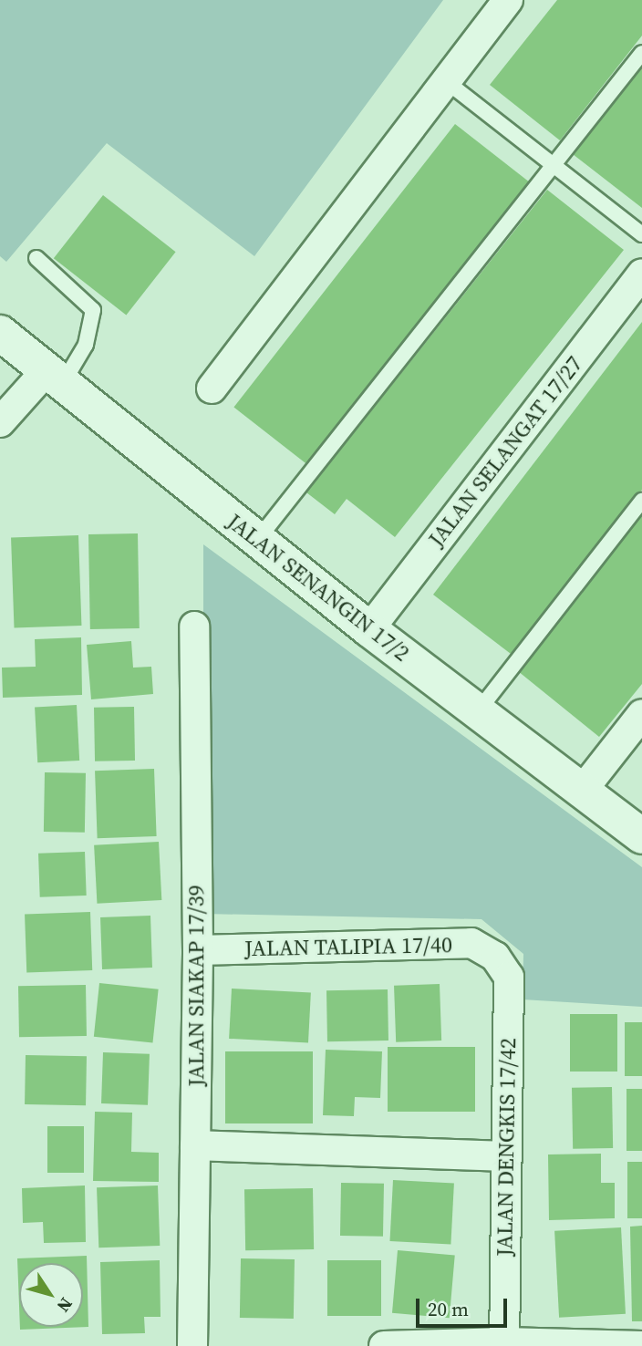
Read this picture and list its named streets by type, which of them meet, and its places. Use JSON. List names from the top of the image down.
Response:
{
  "streets": {
    "street": [
      "JALAN SELANGAT 17/27",
      "JALAN SENANGIN 17/2",
      "JALAN TALIPIA 17/40",
      "JALAN SIAKAP 17/39",
      "JALAN DENGKIS 17/42"
    ]
  },
  "crossings": [
    ["JALAN SELANGAT 17/27", "JALAN SENANGIN 17/2"],
    ["JALAN TALIPIA 17/40", "JALAN SIAKAP 17/39"],
    ["JALAN TALIPIA 17/40", "JALAN DENGKIS 17/42"]
  ],
  "scale_bar": "20 m",
  "north": "bottom right"
}
